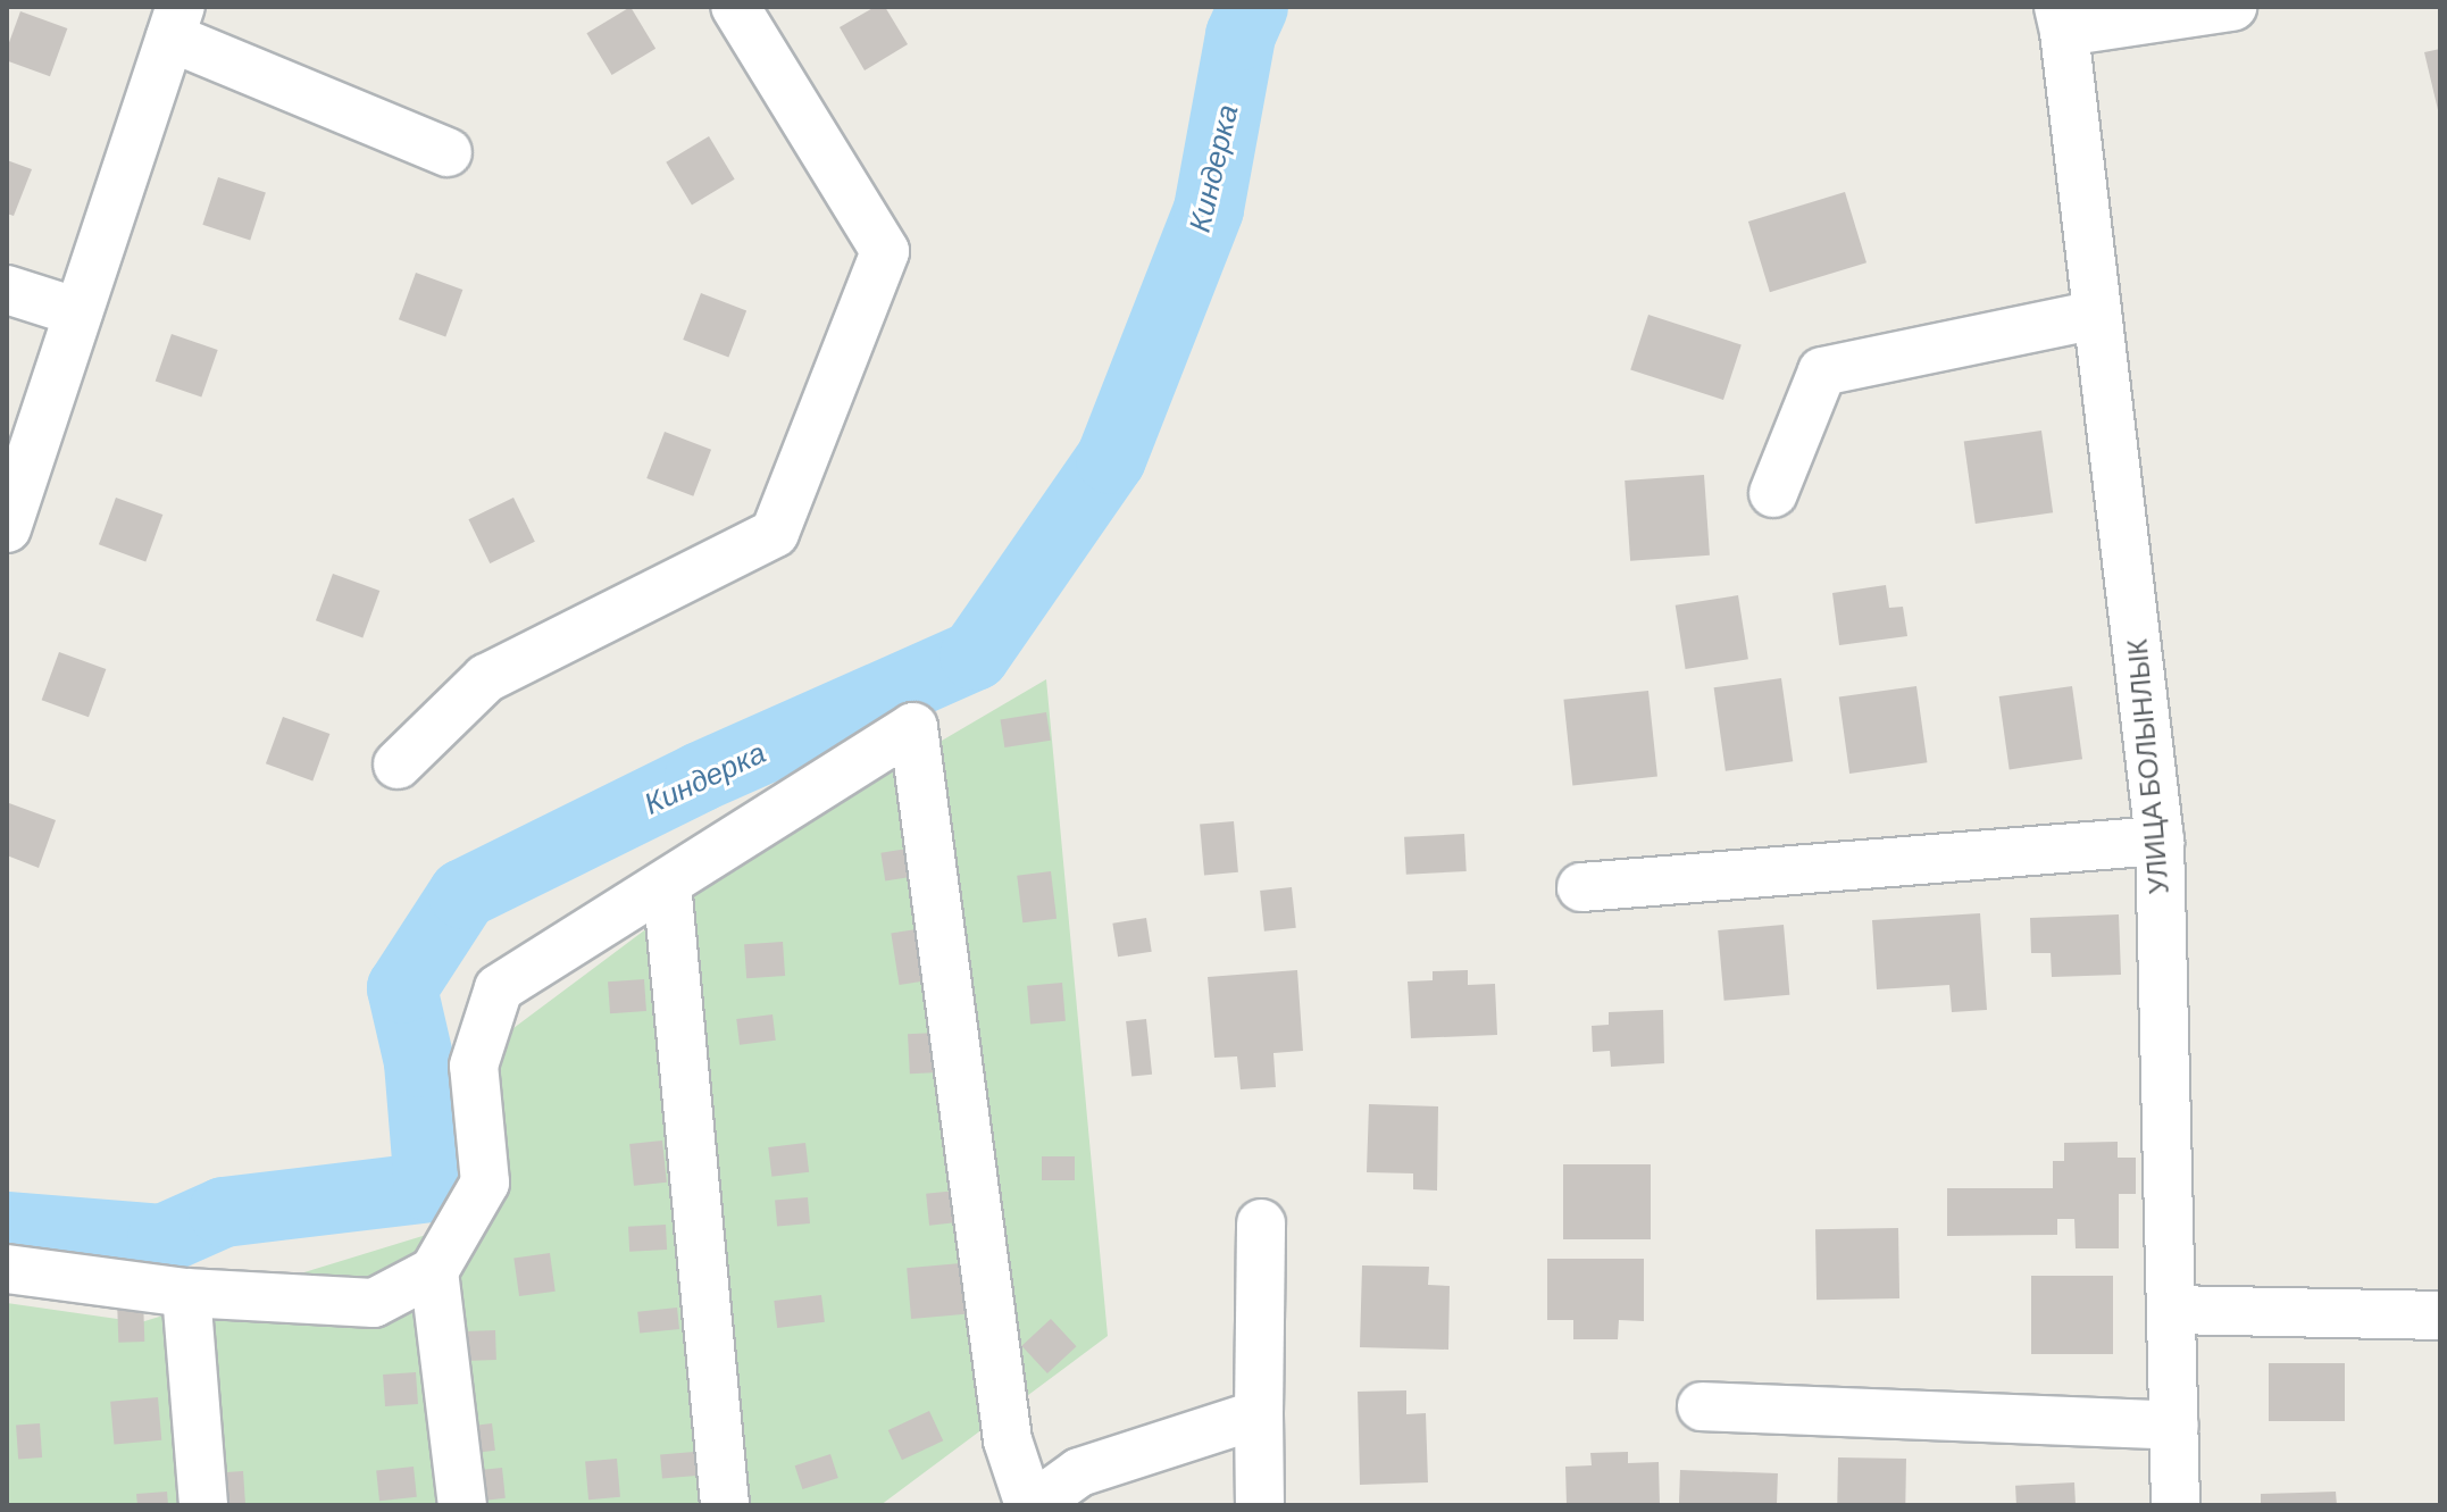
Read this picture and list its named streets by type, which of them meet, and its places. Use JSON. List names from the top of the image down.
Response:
{
  "streets": {
    "street": ["УЛИЦА БОЛЫНЛЫК"]
  },
  "water": ["Киндерка"]
}
